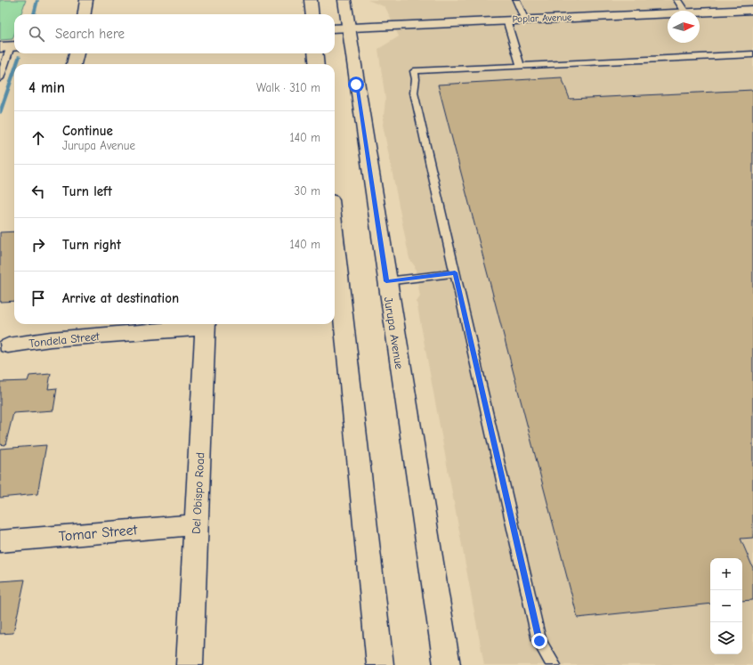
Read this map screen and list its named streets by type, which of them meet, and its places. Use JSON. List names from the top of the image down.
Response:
{
  "streets": {
    "main road": [
      "Poplar Avenue",
      "Jurupa Avenue",
      "Tondela Street",
      "Del Obispo Road",
      "Tomar Street"
    ]
  },
  "crossings": [
    ["Poplar Avenue", "Jurupa Avenue"],
    ["Tondela Street", "Del Obispo Road"],
    ["Del Obispo Road", "Tomar Street"]
  ],
  "north": "right",
  "page": {
    "search": "Search here",
    "heading": ["4 min", "Walk · 310 m"],
    "list": [
      ["Continue", "Jurupa Avenue", "140 m"],
      ["Turn left", "30 m"],
      ["Turn right", "140 m"],
      "Arrive at destination"
    ],
    "map_buttons": ["+", "−"]
  }
}
